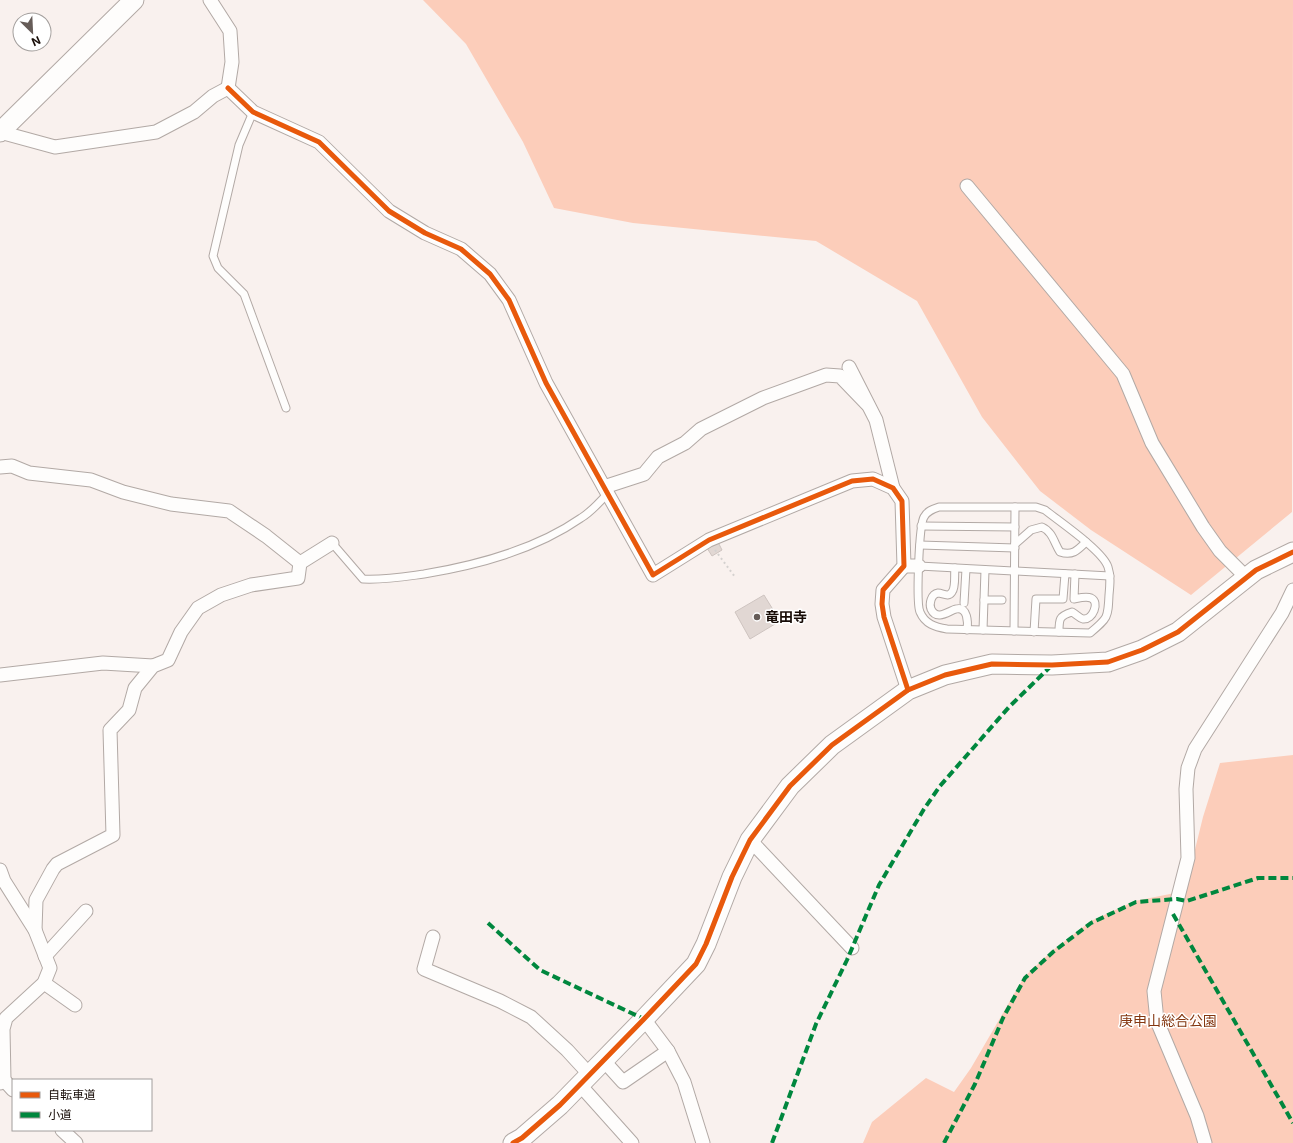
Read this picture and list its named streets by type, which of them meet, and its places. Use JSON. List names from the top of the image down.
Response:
{
  "parks": ["庚申山総合公園"],
  "places": ["竜田寺"],
  "legend": ["自転車道", "小道"],
  "north": "bottom right"
}
